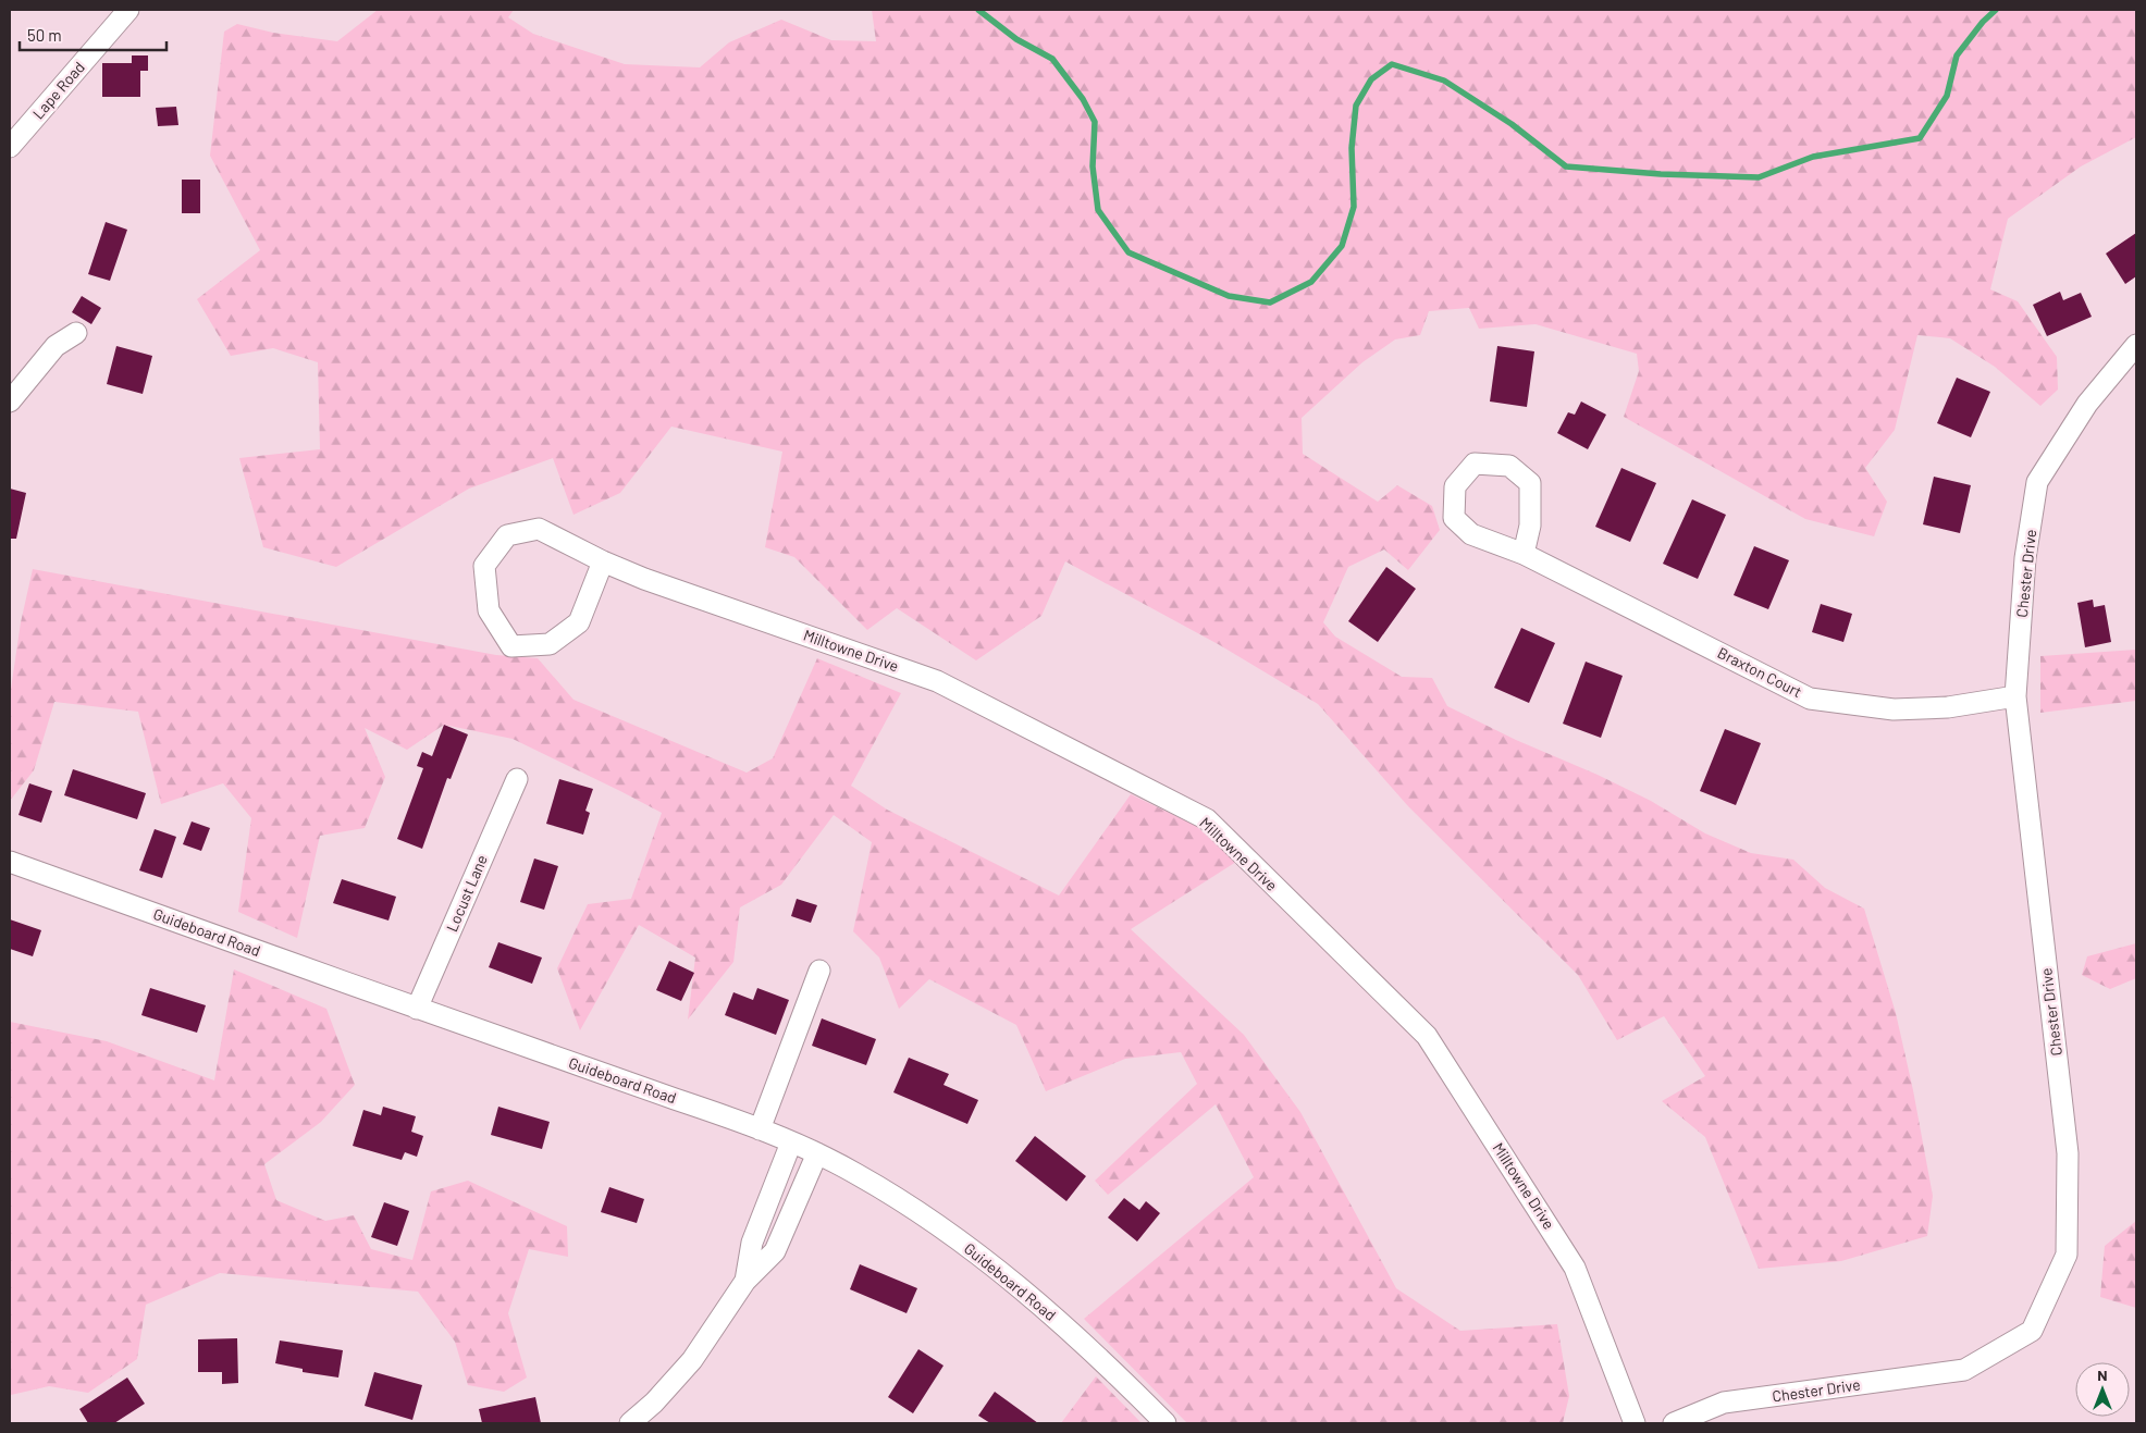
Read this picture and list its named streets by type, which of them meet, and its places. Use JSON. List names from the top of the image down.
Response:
{
  "streets": {
    "street": [
      "Lape Road",
      "Chester Drive",
      "Milltowne Drive",
      "Braxton Court",
      "Locust Lane",
      "Guideboard Road"
    ]
  },
  "crossings": [
    ["Chester Drive", "Braxton Court"],
    ["Locust Lane", "Guideboard Road"]
  ],
  "scale_bar": "50 m",
  "north": "top"
}
